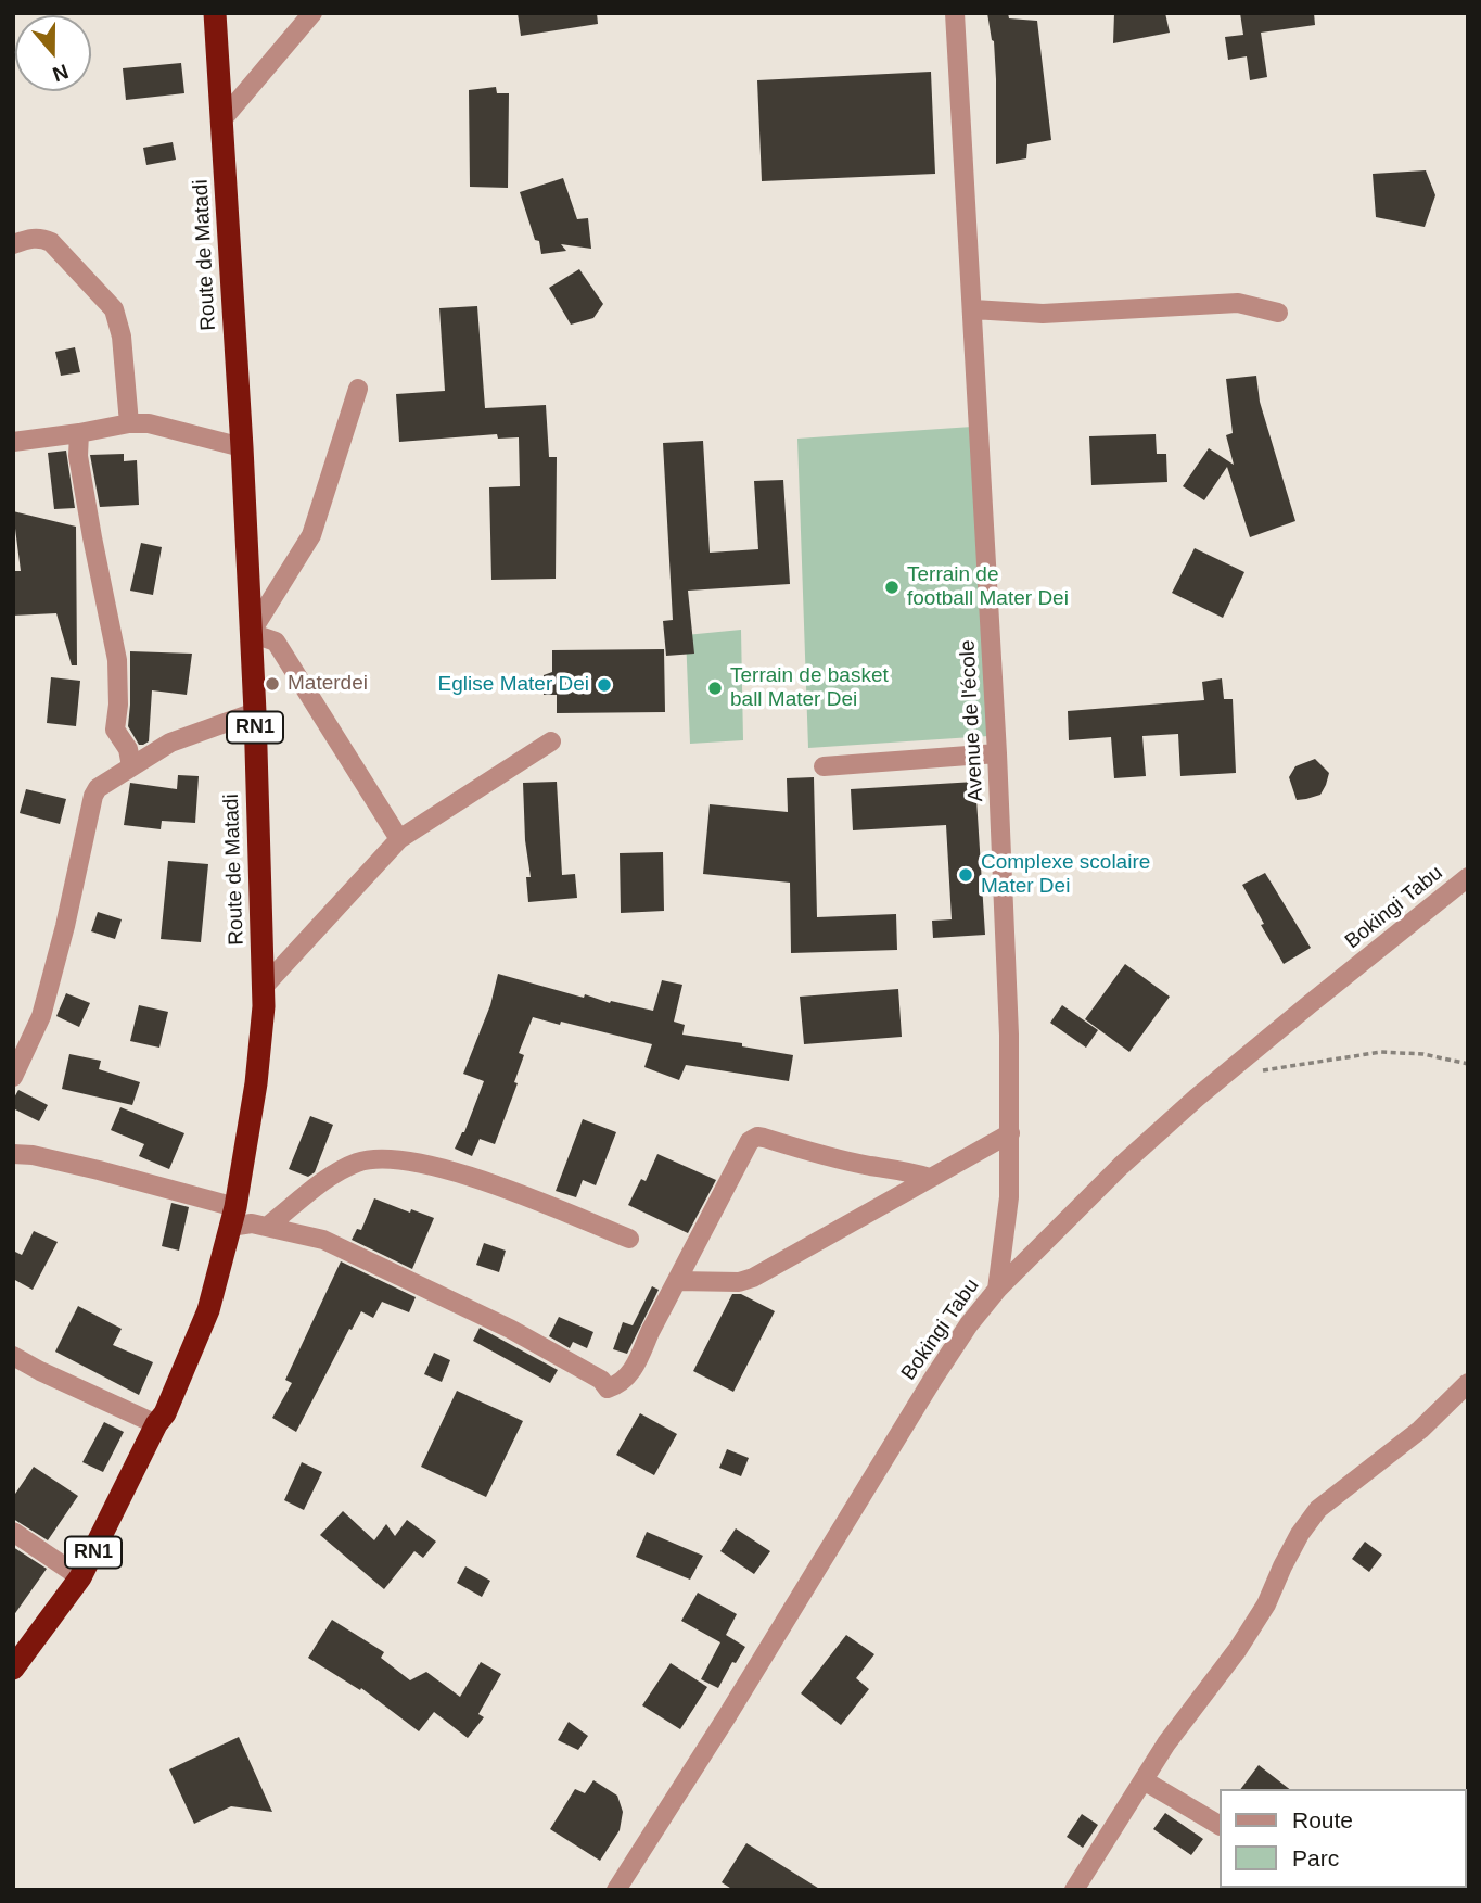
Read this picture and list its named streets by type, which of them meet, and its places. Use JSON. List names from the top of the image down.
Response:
{
  "streets": {
    "highway": ["Route de Matadi", "RN1"],
    "street": ["Avenue de l'école", "Bokingi Tabu"]
  },
  "crossings": [
    ["Avenue de l'école", "Bokingi Tabu"]
  ],
  "places": [
    "Terrain de football Mater Dei",
    "Materdei",
    "Eglise Mater Dei",
    "Terrain de basket ball Mater Dei",
    "Complexe scolaire Mater Dei"
  ],
  "legend": ["Route", "Parc"],
  "north": "bottom"
}
